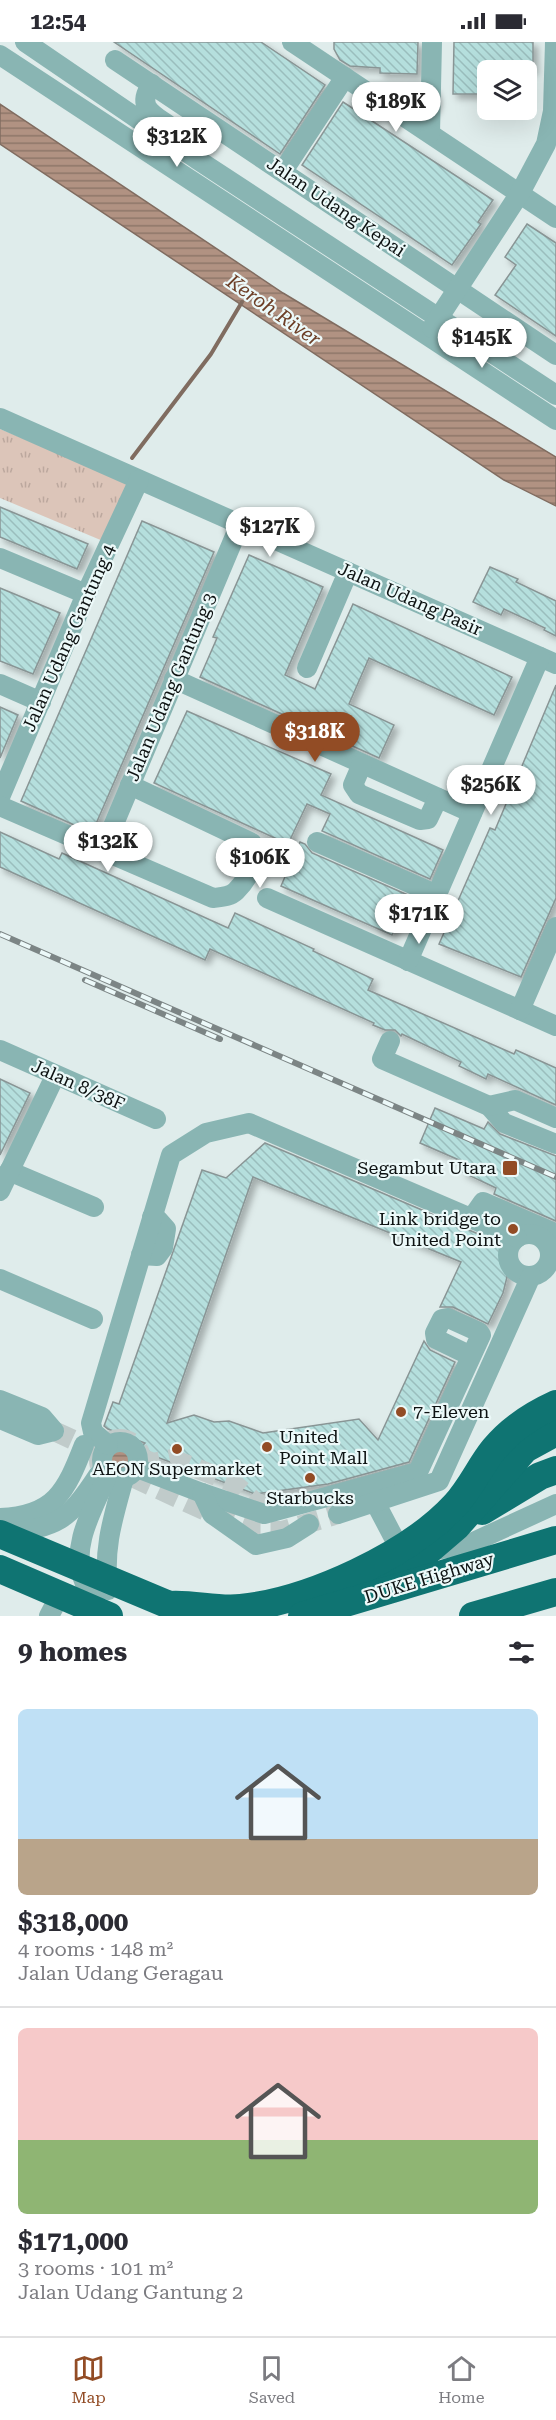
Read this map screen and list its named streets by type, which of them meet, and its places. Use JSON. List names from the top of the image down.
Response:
{
  "streets": {
    "highway": ["DUKE Highway"],
    "street": [
      "Jalan Udang Kepai",
      "Jalan Udang Pasir",
      "Jalan Udang Gantung 4",
      "Jalan Udang Gantung 3",
      "Jalan 8/38F"
    ]
  },
  "crossings": [
    ["Jalan Udang Pasir", "Jalan Udang Gantung 4"],
    ["Jalan Udang Pasir", "Jalan Udang Gantung 3"]
  ],
  "water": ["Keroh River"],
  "places": {
    "transit": ["Segambut Utara"],
    "other": [
      "Link bridge to United Point",
      "7-Eleven",
      "United Point Mall",
      "AEON Supermarket",
      "Starbucks"
    ]
  },
  "page": {
    "status": "12:54",
    "price": [
      "$189K",
      "$312K",
      "$145K",
      "$127K",
      "$318K",
      "$256K",
      "$132K",
      "$106K",
      "$171K"
    ],
    "heading": "9 homes",
    "list": [
      {
        "name": "$318,000",
        "note": "4 rooms · 148 m² · Jalan Udang Geragau"
      },
      {
        "name": "$171,000",
        "note": "3 rooms · 101 m² · Jalan Udang Gantung 2"
      }
    ],
    "tabs": ["Map", "Saved", "Home"]
  }
}
